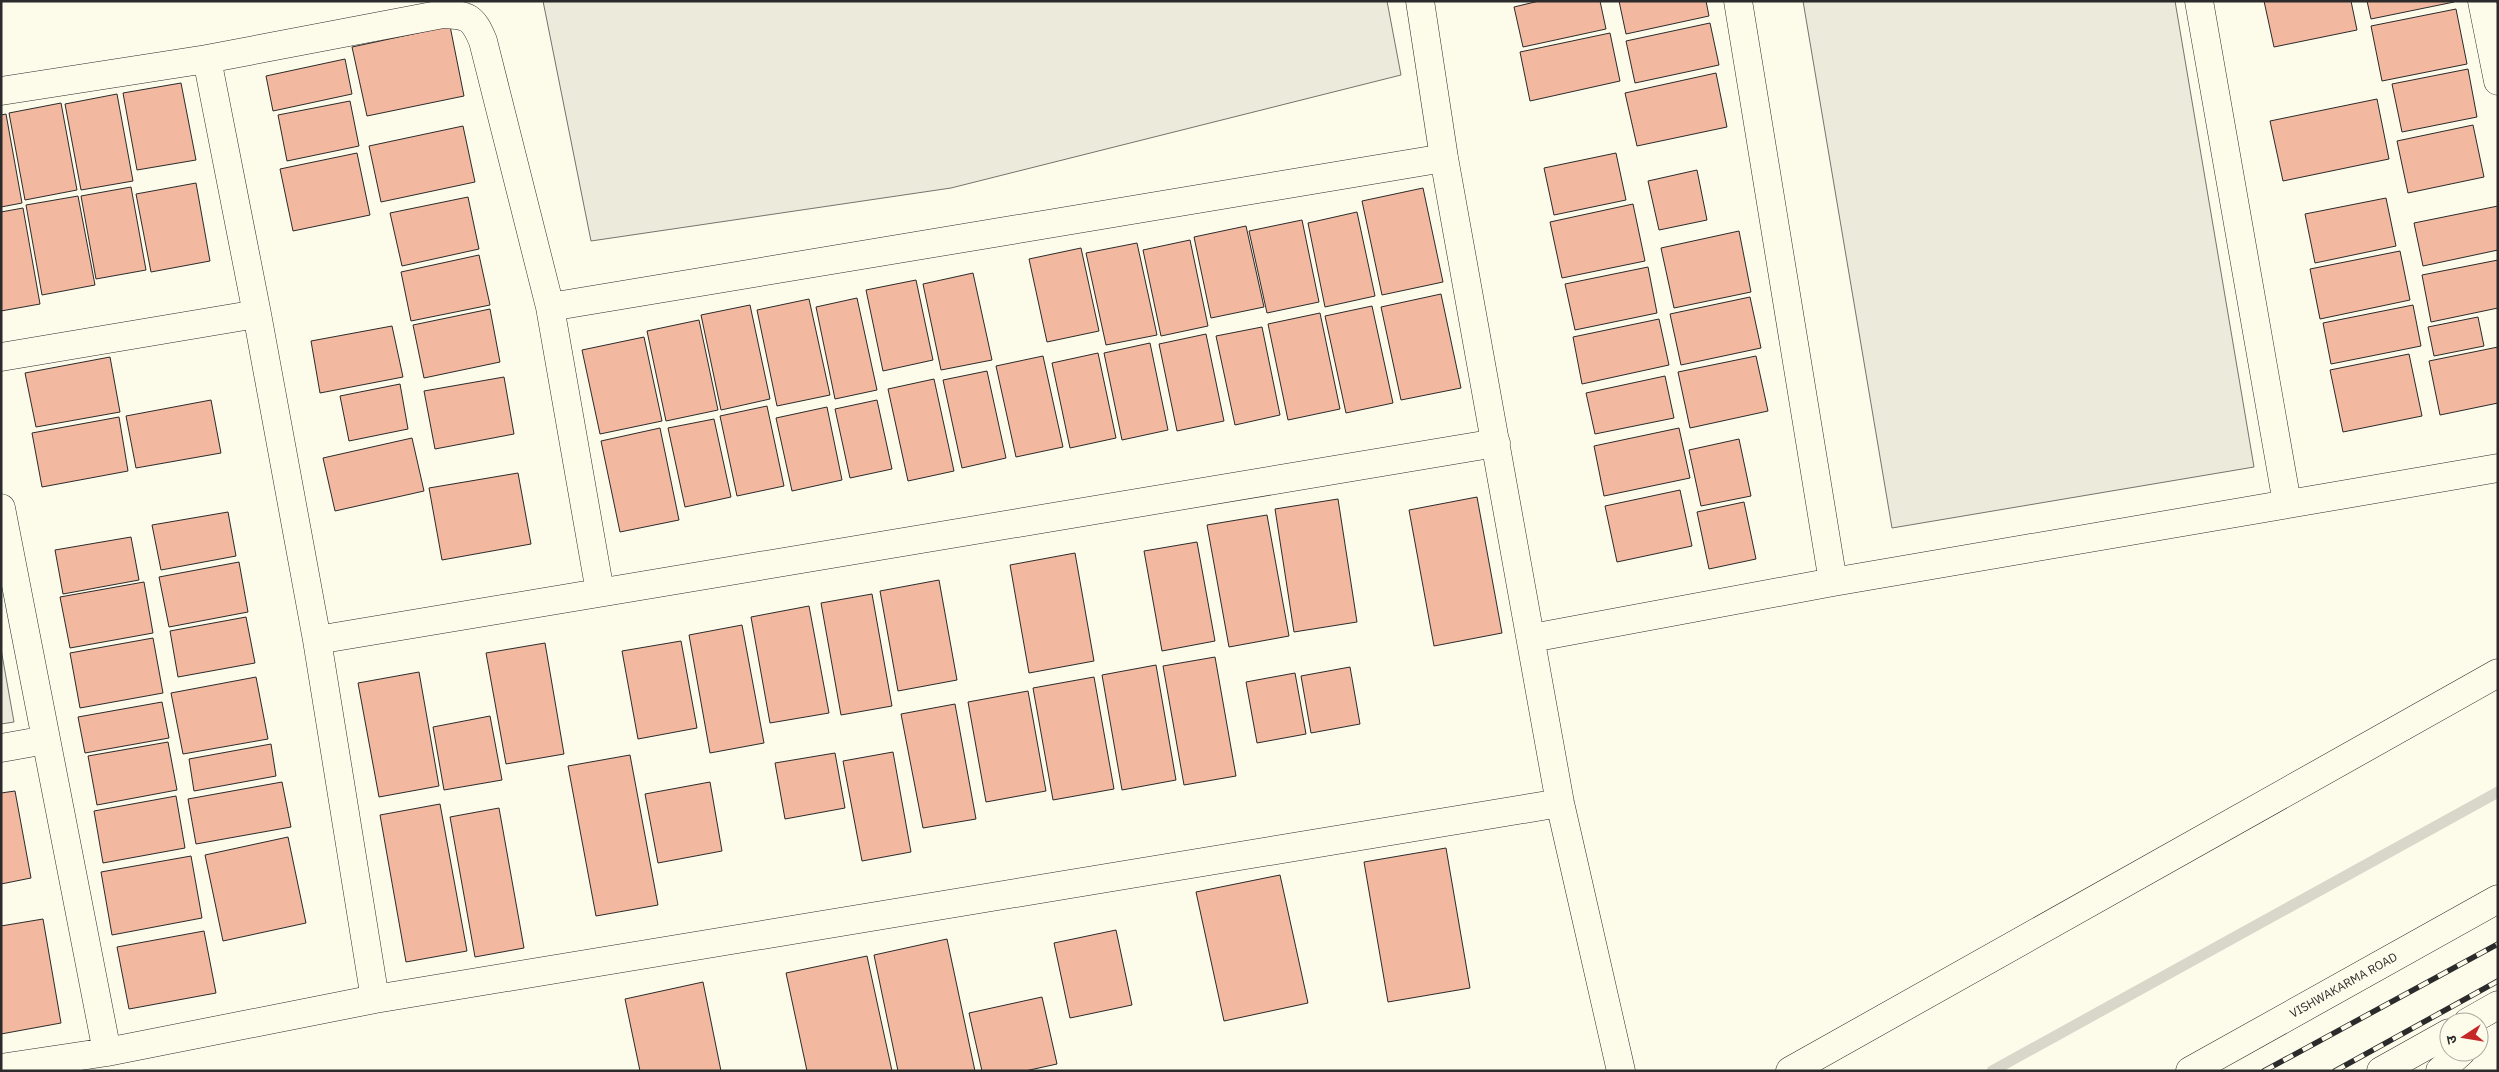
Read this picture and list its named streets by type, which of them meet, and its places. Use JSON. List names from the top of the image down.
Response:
{
  "streets": {
    "street": ["VISHWAKARMA ROAD"]
  },
  "north": "left"
}
